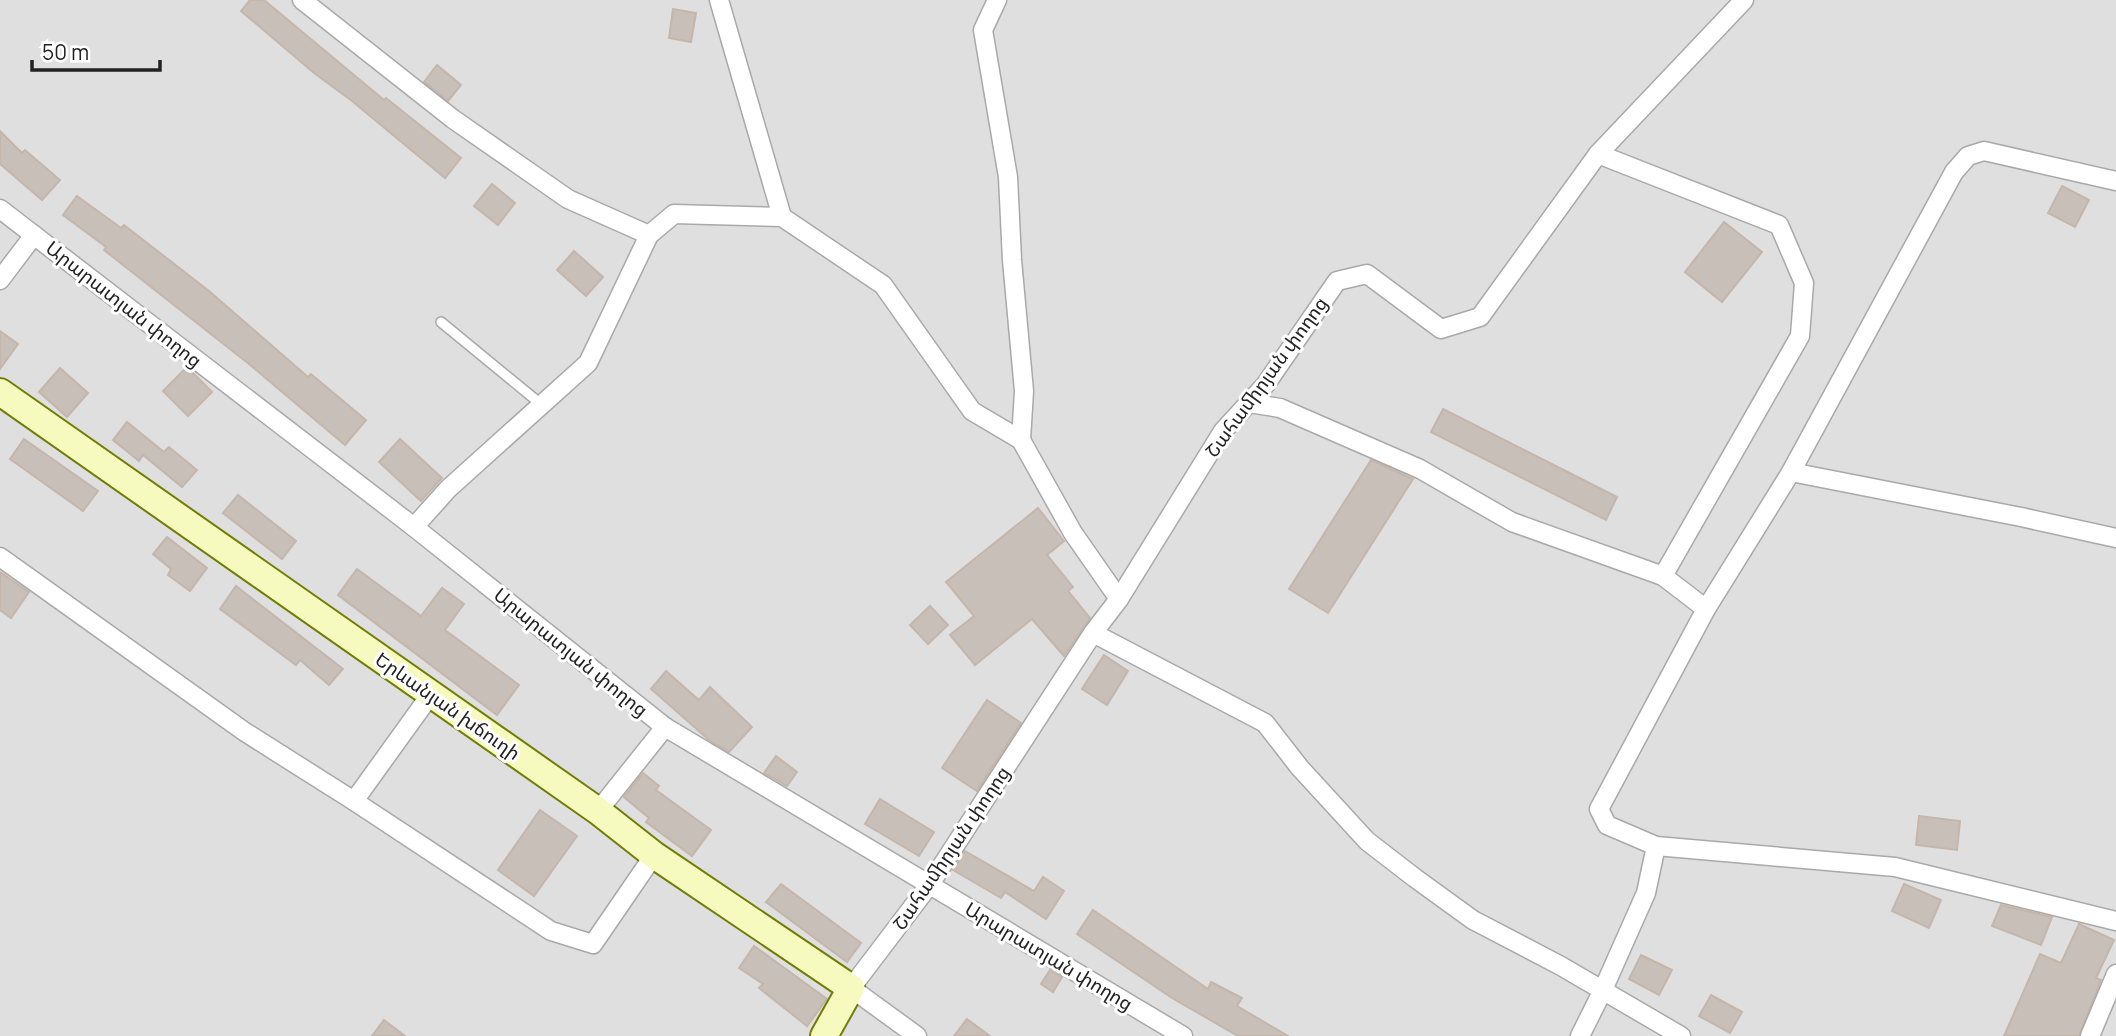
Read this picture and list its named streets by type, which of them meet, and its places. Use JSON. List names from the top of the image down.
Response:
{
  "streets": {
    "main road": ["Երևանյան խճուղի"],
    "street": ["Արարատյան փողոց", "Շահամիրյան փողոց"]
  },
  "crossings": [
    ["Արարատյան փողոց", "Շահամիրյան փողոց"],
    ["Շահամիրյան փողոց", "Երևանյան խճուղի"]
  ],
  "scale_bar": "50 m"
}
